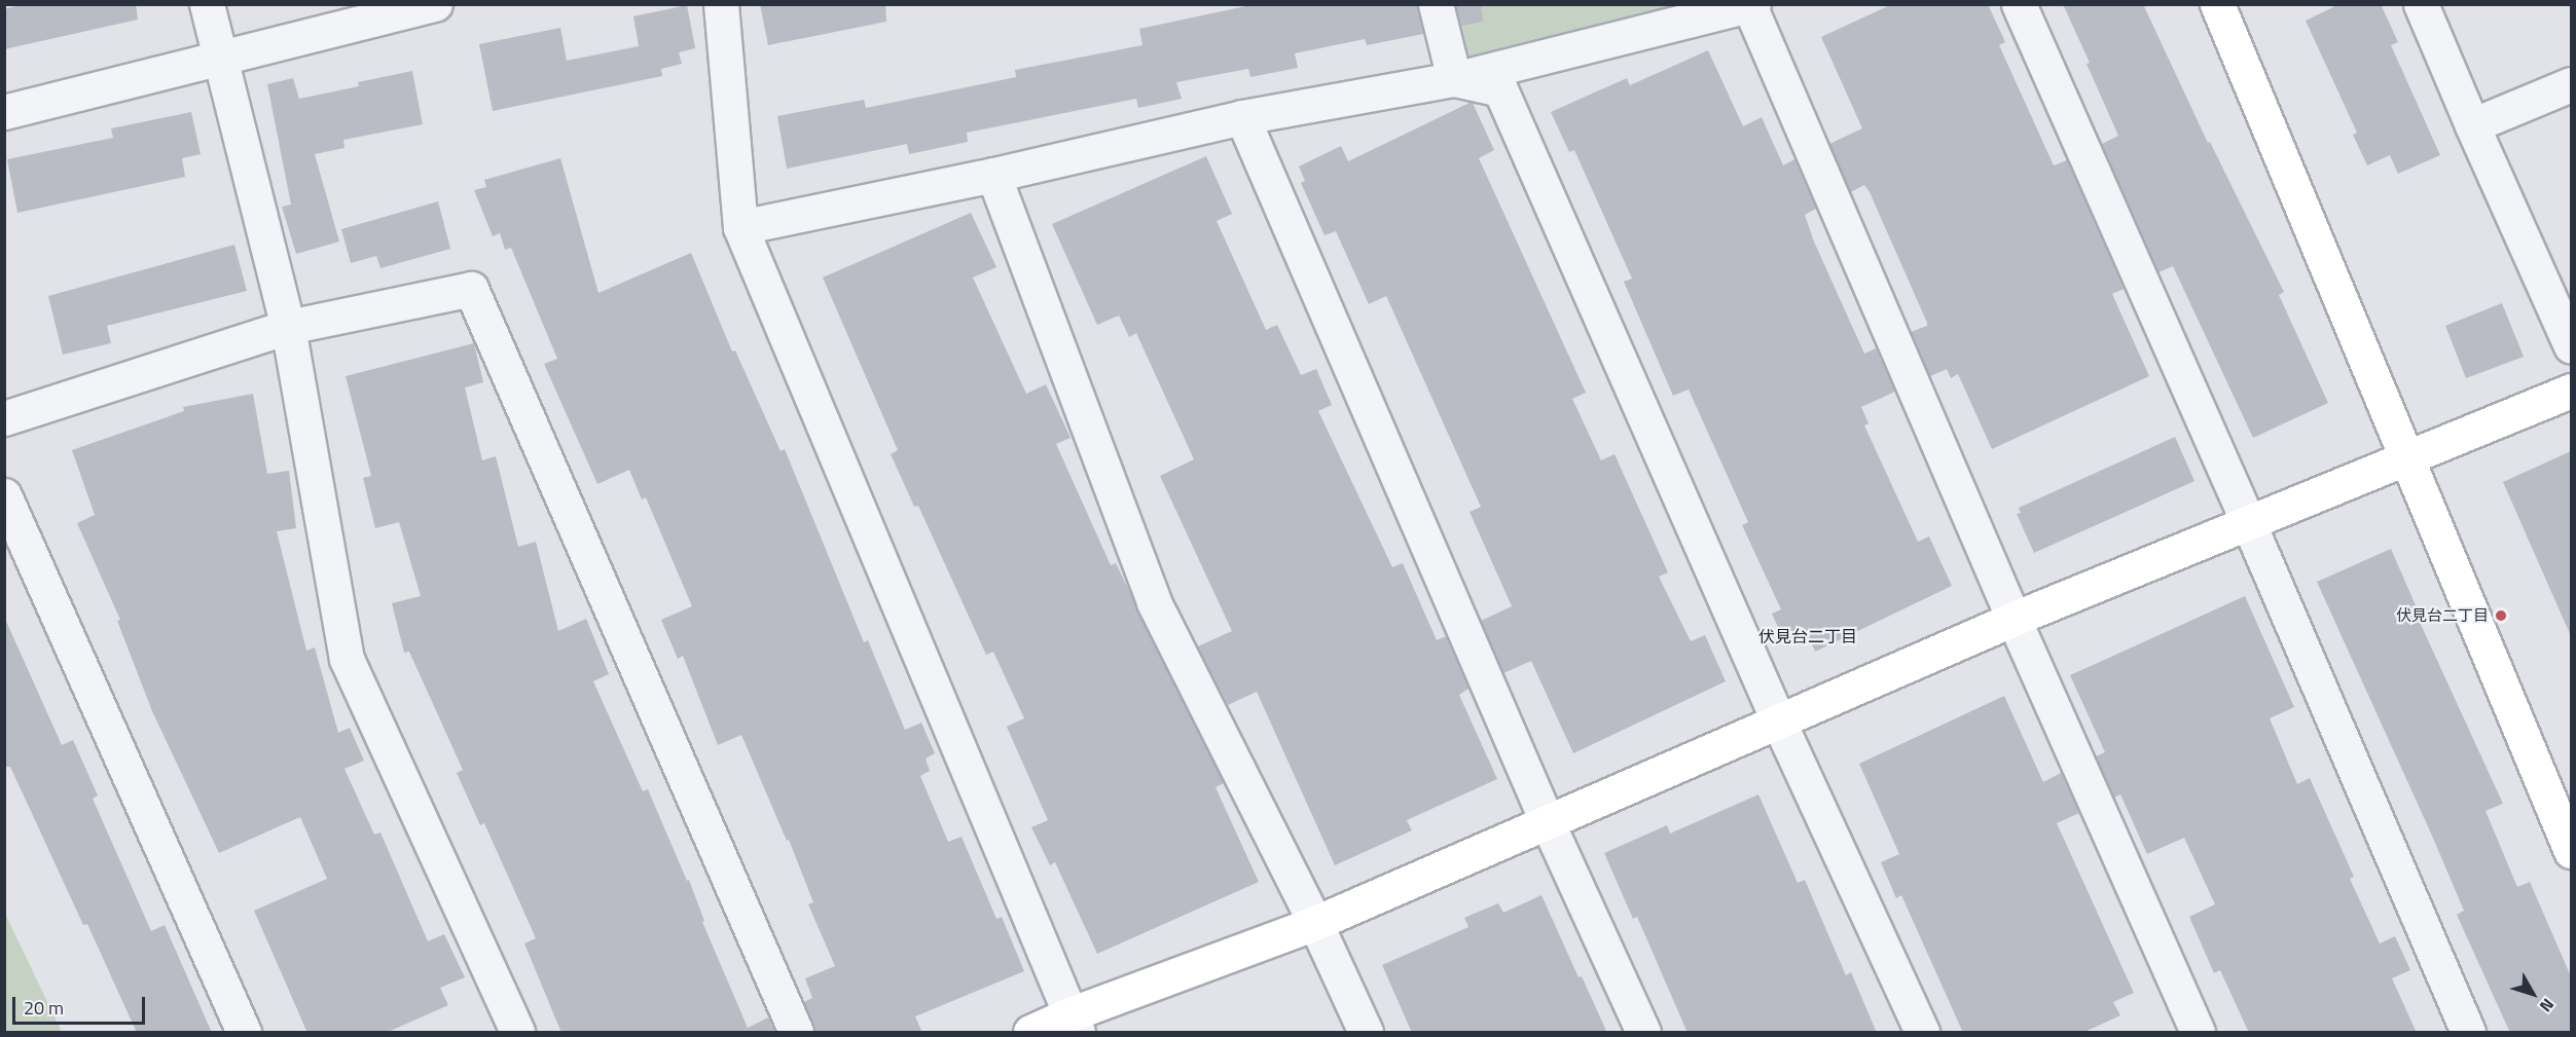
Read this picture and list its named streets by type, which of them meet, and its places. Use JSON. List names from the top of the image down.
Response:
{
  "districts": ["伏見台二丁目"],
  "places": ["伏見台二丁目"],
  "scale_bar": "20 m",
  "north": "bottom right"
}
